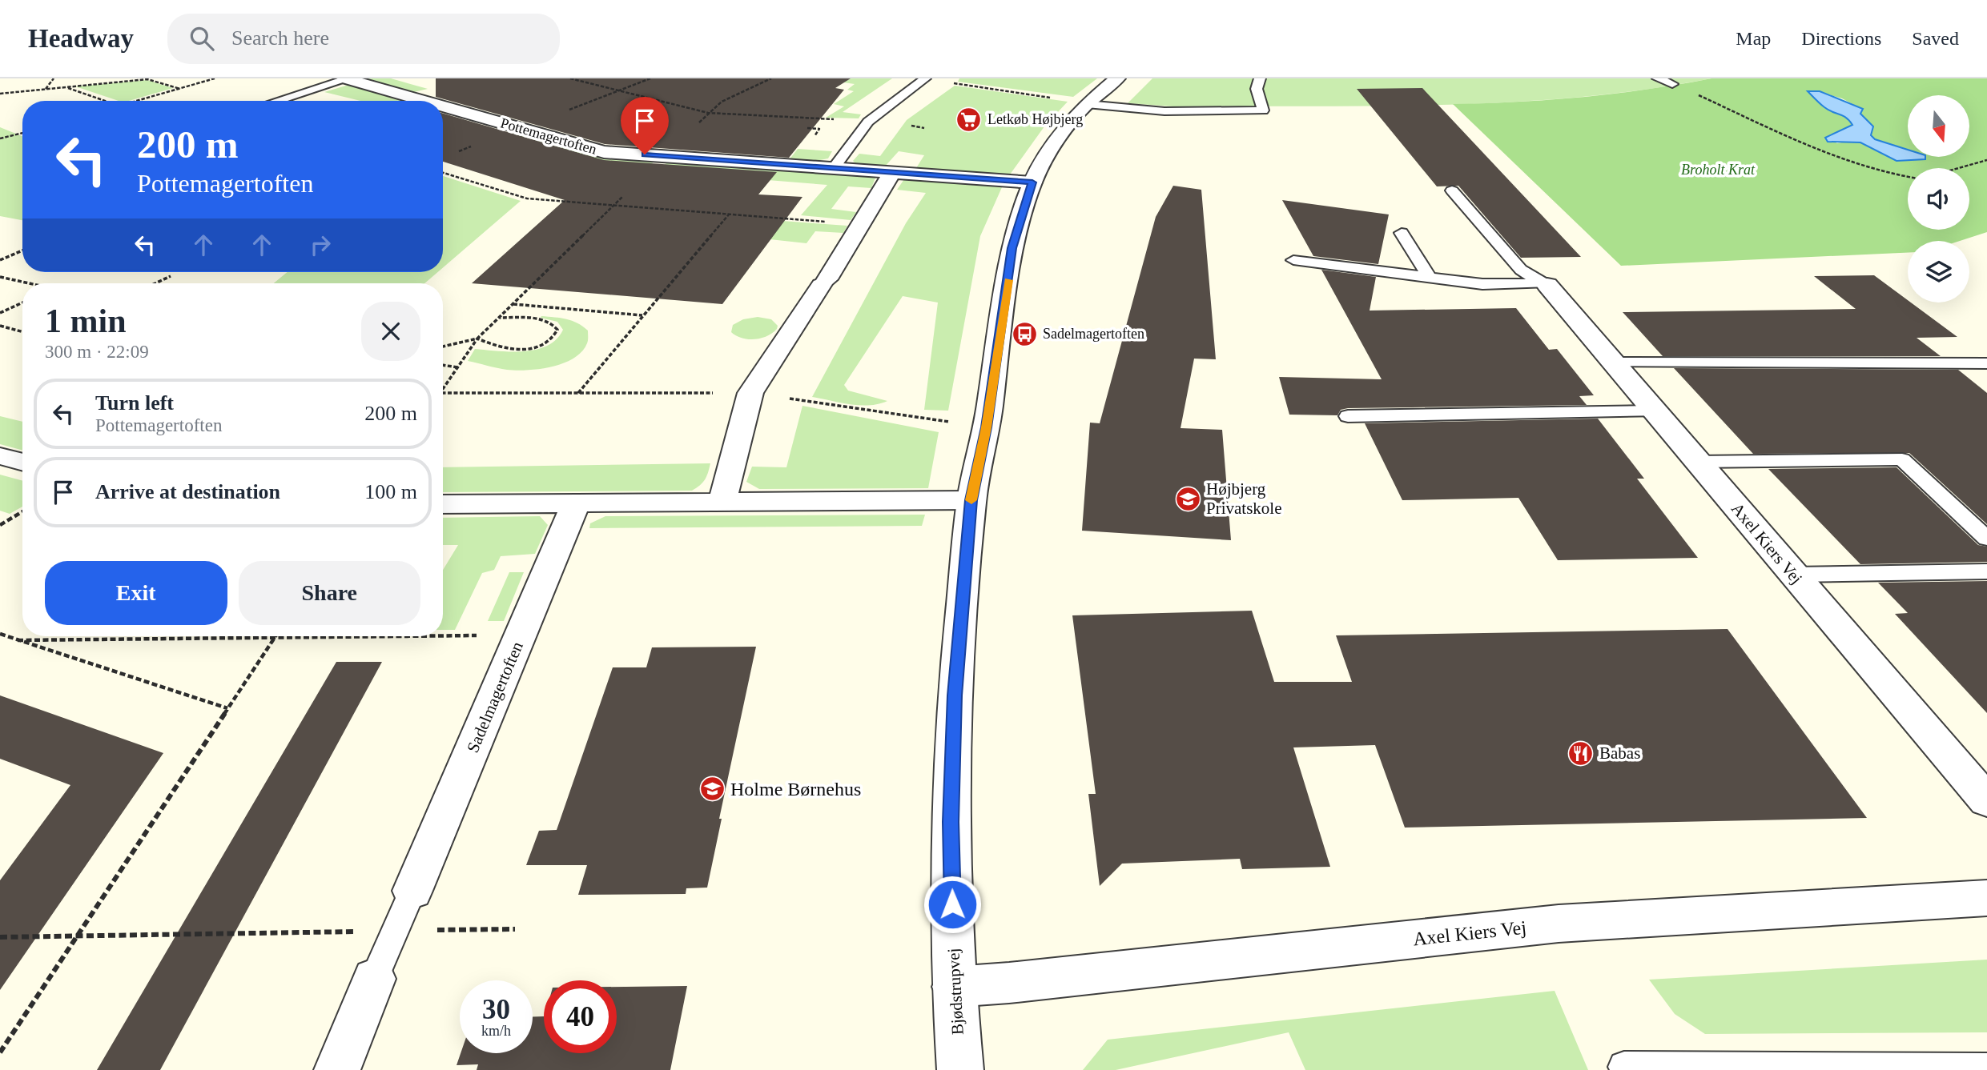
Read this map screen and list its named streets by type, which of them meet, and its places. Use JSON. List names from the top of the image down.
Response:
{
  "streets": {
    "street": [
      "Pottemagertoften",
      "Axel Kiers Vej",
      "Sadelmagertoften",
      "Bjødstrupvej"
    ]
  },
  "crossings": [
    ["Pottemagertoften", "Bjødstrupvej"],
    ["Axel Kiers Vej", "Bjødstrupvej"]
  ],
  "parks": ["Broholt Krat"],
  "places": {
    "supermarket": ["Letkøb Højbjerg"],
    "bus stop": ["Sadelmagertoften"],
    "school or university": ["Højbjerg Privatskole", "Holme Børnehus"],
    "restaurant": ["Babas"]
  },
  "north": "bottom",
  "page": {
    "header": "Headway",
    "search": "Search here",
    "nav": ["Map", "Directions", "Saved"],
    "turn": ["200 m", "Pottemagertoften"],
    "heading": ["1 min", "300 m · 22:09"],
    "list": [
      {
        "name": "Turn left",
        "note": "Pottemagertoften",
        "value": "200 m"
      },
      {
        "name": "Arrive at destination",
        "value": "100 m"
      }
    ],
    "buttons": ["Exit", "Share"],
    "speed": "30 km/h",
    "limit": "40"
  }
}
